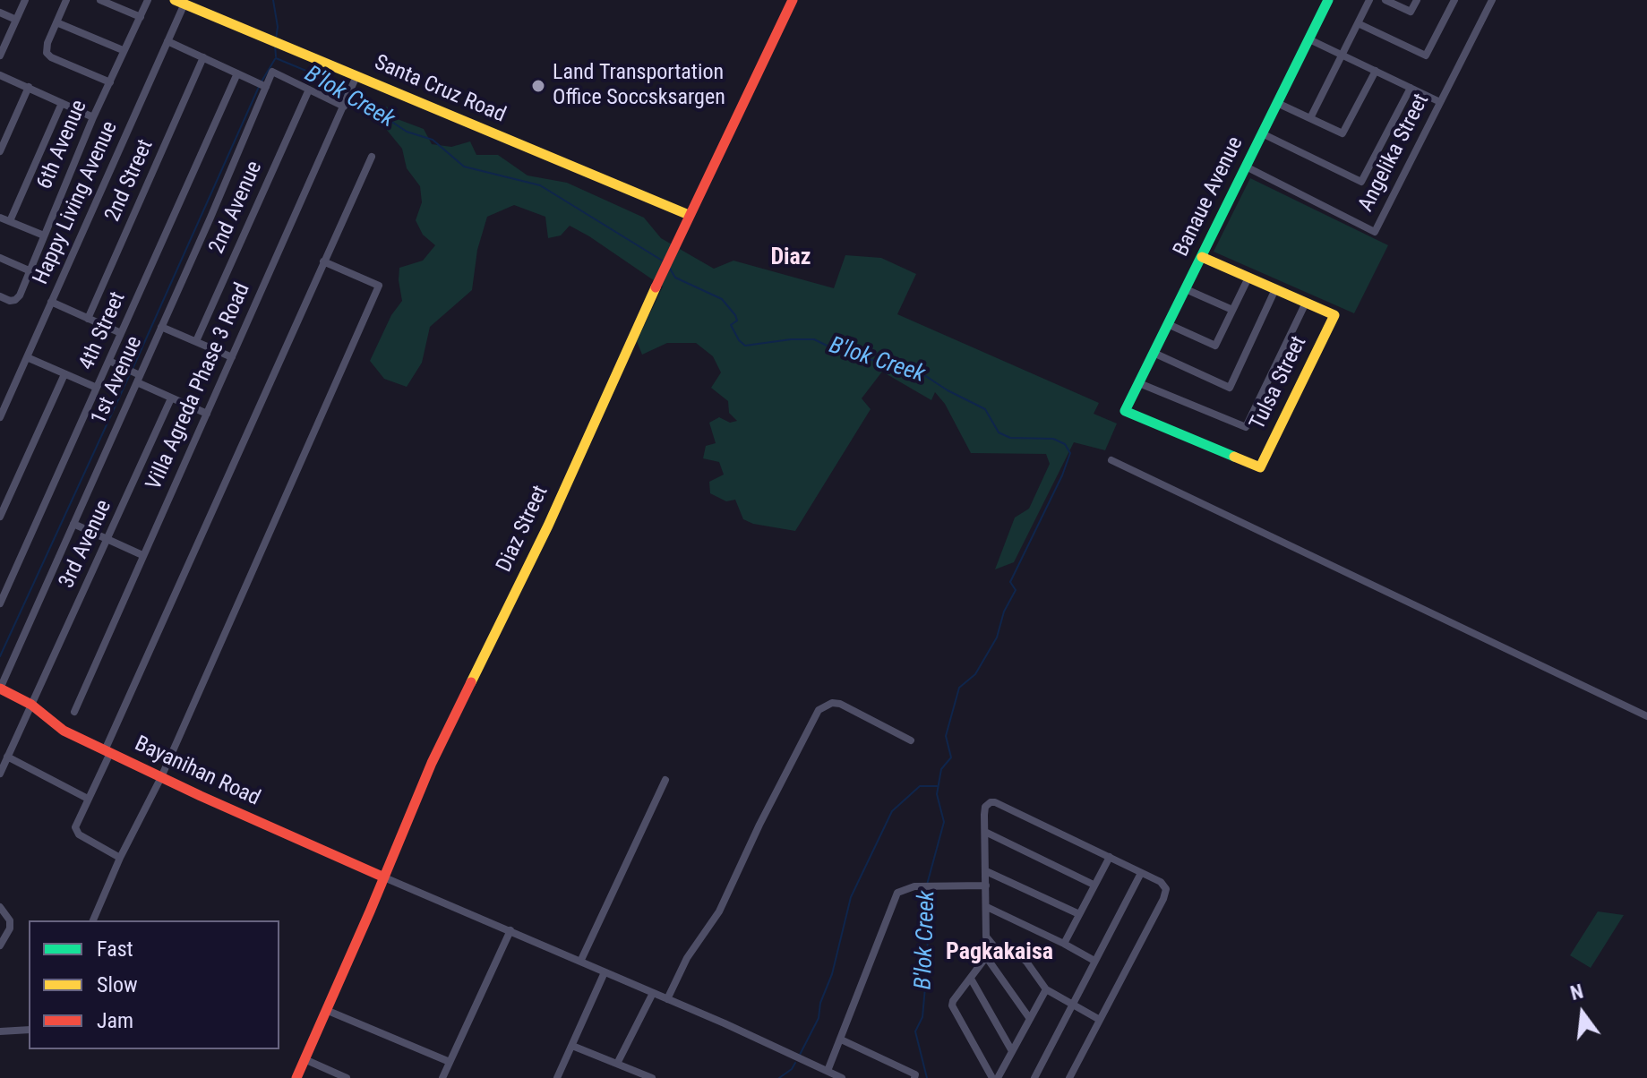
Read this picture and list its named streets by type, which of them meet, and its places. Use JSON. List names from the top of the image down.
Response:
{
  "streets": {
    "street": [
      "Santa Cruz Road",
      "6th Avenue",
      "Angelika Street",
      "2nd Street",
      "Banaue Avenue",
      "Happy Living Avenue",
      "2nd Avenue",
      "4th Street",
      "1st Avenue",
      "Tulsa Street",
      "Villa Agreda Phase 3 Road",
      "Diaz Street",
      "3rd Avenue",
      "Bayanihan Road"
    ]
  },
  "crossings": [
    ["Santa Cruz Road", "Happy Living Avenue"],
    ["Santa Cruz Road", "Villa Agreda Phase 3 Road"],
    ["Santa Cruz Road", "Diaz Street"],
    ["Angelika Street", "Banaue Avenue"],
    ["Banaue Avenue", "Tulsa Street"],
    ["2nd Avenue", "1st Avenue"],
    ["1st Avenue", "Bayanihan Road"],
    ["Diaz Street", "Bayanihan Road"],
    ["3rd Avenue", "Bayanihan Road"]
  ],
  "districts": ["Diaz", "Pagkakaisa"],
  "water": ["B'lok Creek"],
  "places": ["Land Transportation Office Soccsksargen"],
  "legend": ["Fast", "Slow", "Jam"],
  "north": "top"
}
